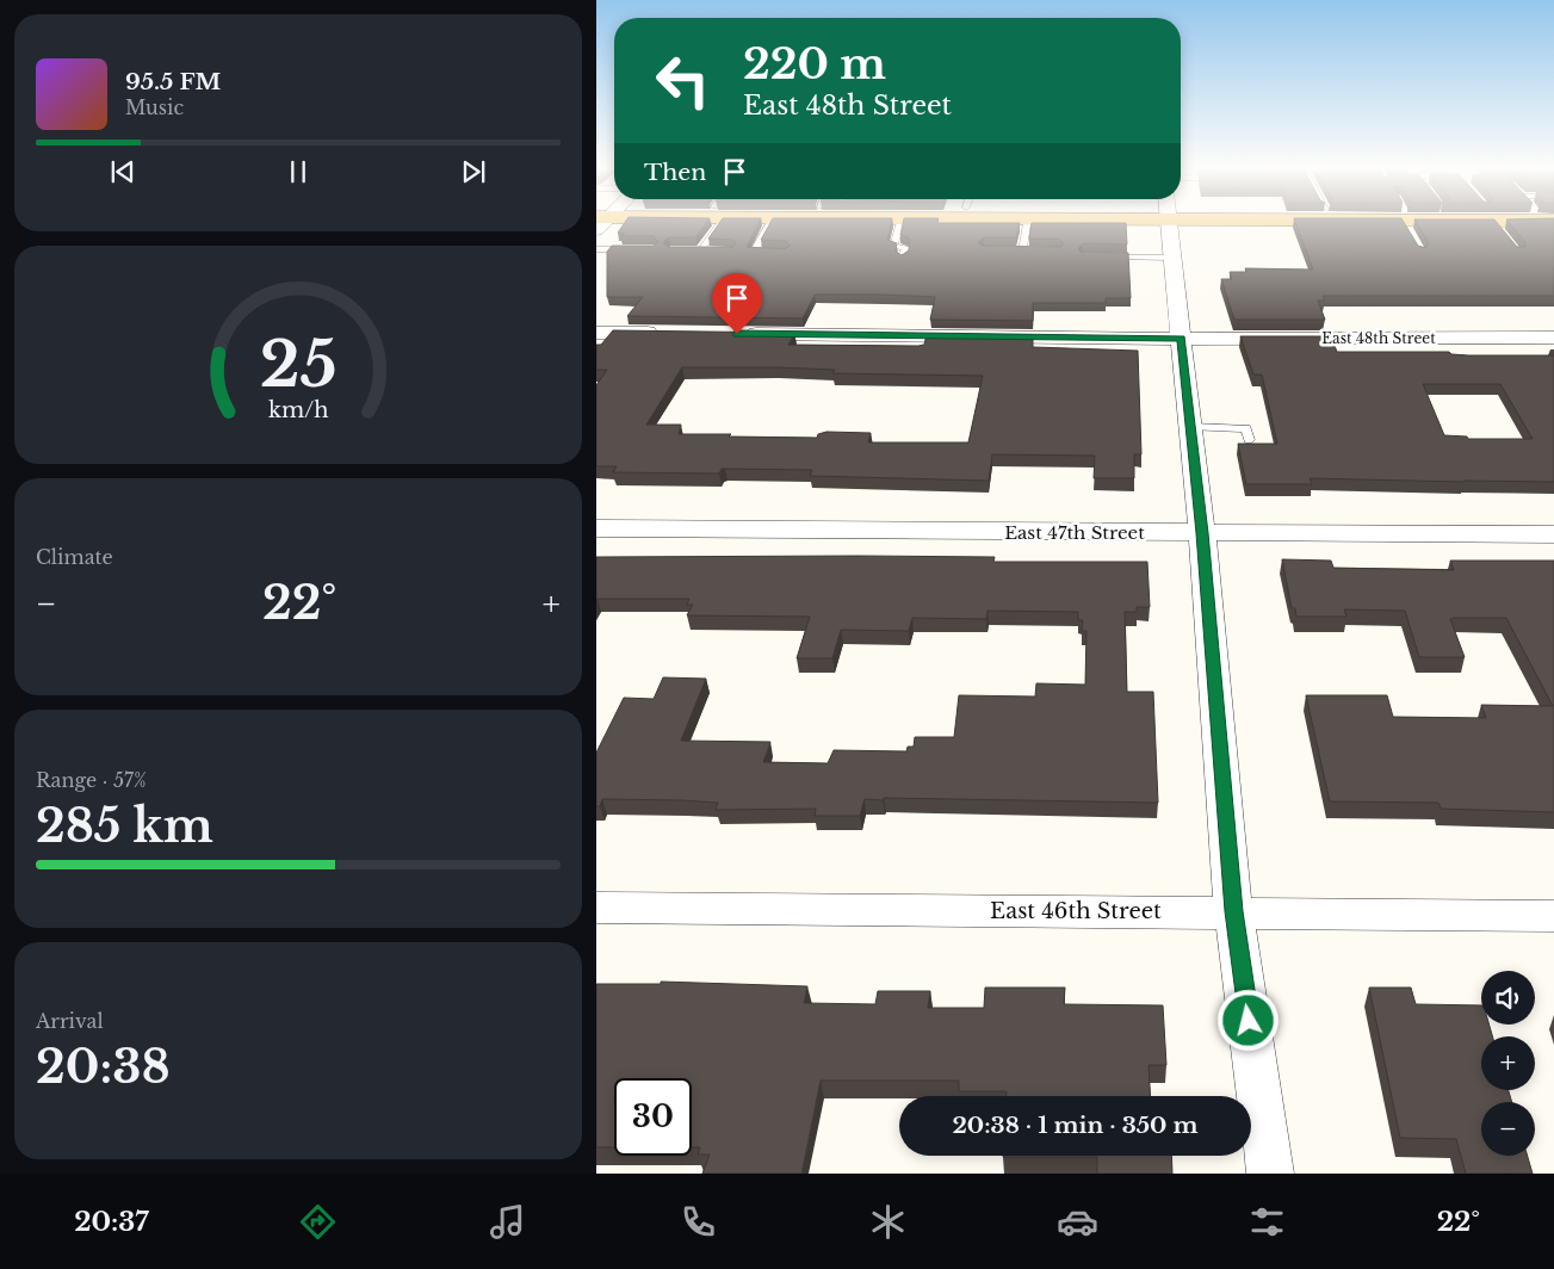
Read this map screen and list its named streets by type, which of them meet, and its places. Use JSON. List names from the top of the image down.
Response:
{
  "streets": {
    "street": ["East 48th Street", "East 47th Street", "East 46th Street"]
  },
  "page": {
    "turn": ["220 m", "East 48th Street"],
    "song": ["95.5 FM", "Music"],
    "then": "Then",
    "tile": [
      "Climate",
      ["Range · 57%", "285 km"],
      ["Arrival", "20:38"]
    ],
    "heat": ["−", "22°", "+"],
    "map_buttons": ["+", "−"],
    "limit": "30",
    "trip": "20:38 · 1 min · 350 m",
    "tabs": ["20:37", "22°"],
    "gauge": ["25", "km/h"]
  }
}
